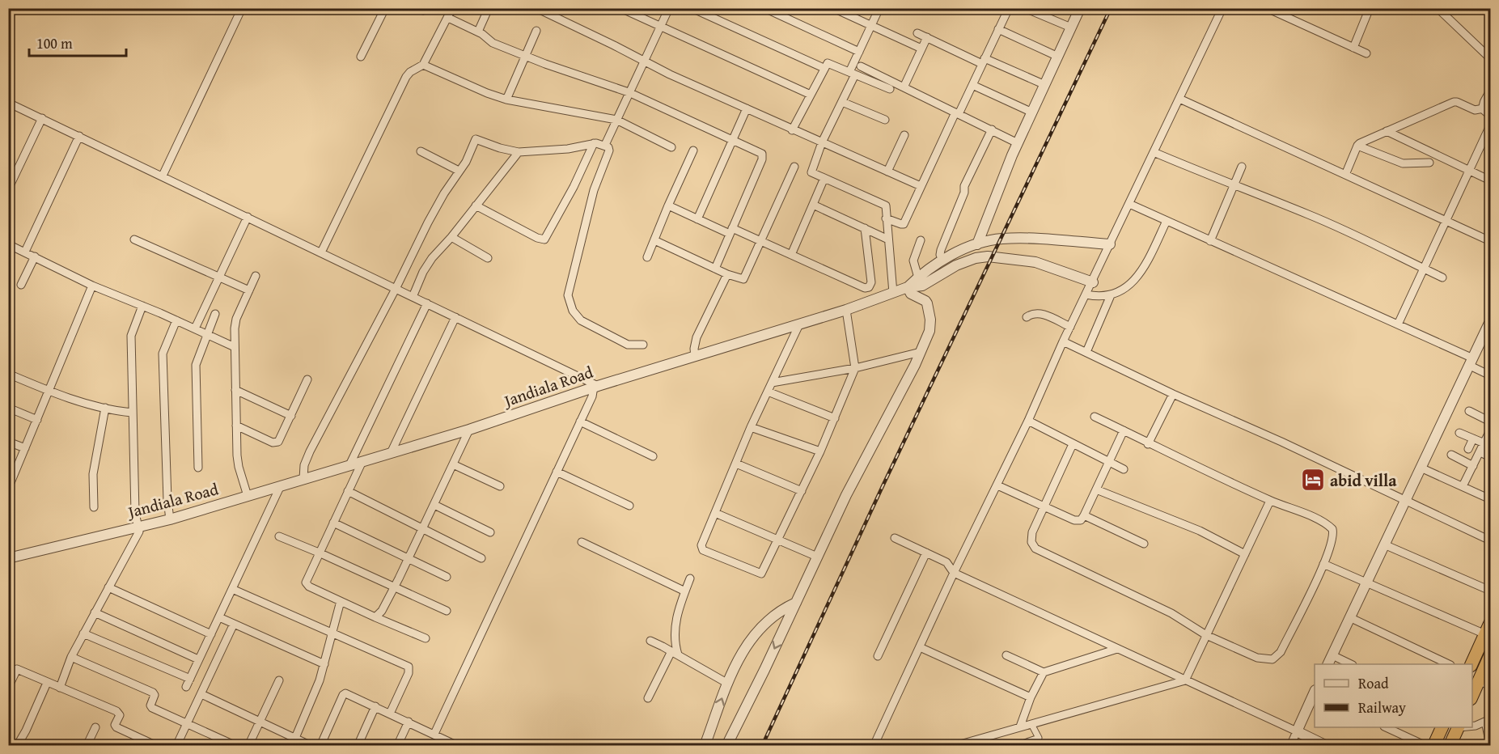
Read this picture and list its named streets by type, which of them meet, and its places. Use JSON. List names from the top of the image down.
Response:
{
  "streets": {
    "street": ["Jandiala Road"]
  },
  "places": {
    "hotel": ["abid villa"]
  },
  "legend": ["Road", "Railway"],
  "scale_bar": "100 m"
}
